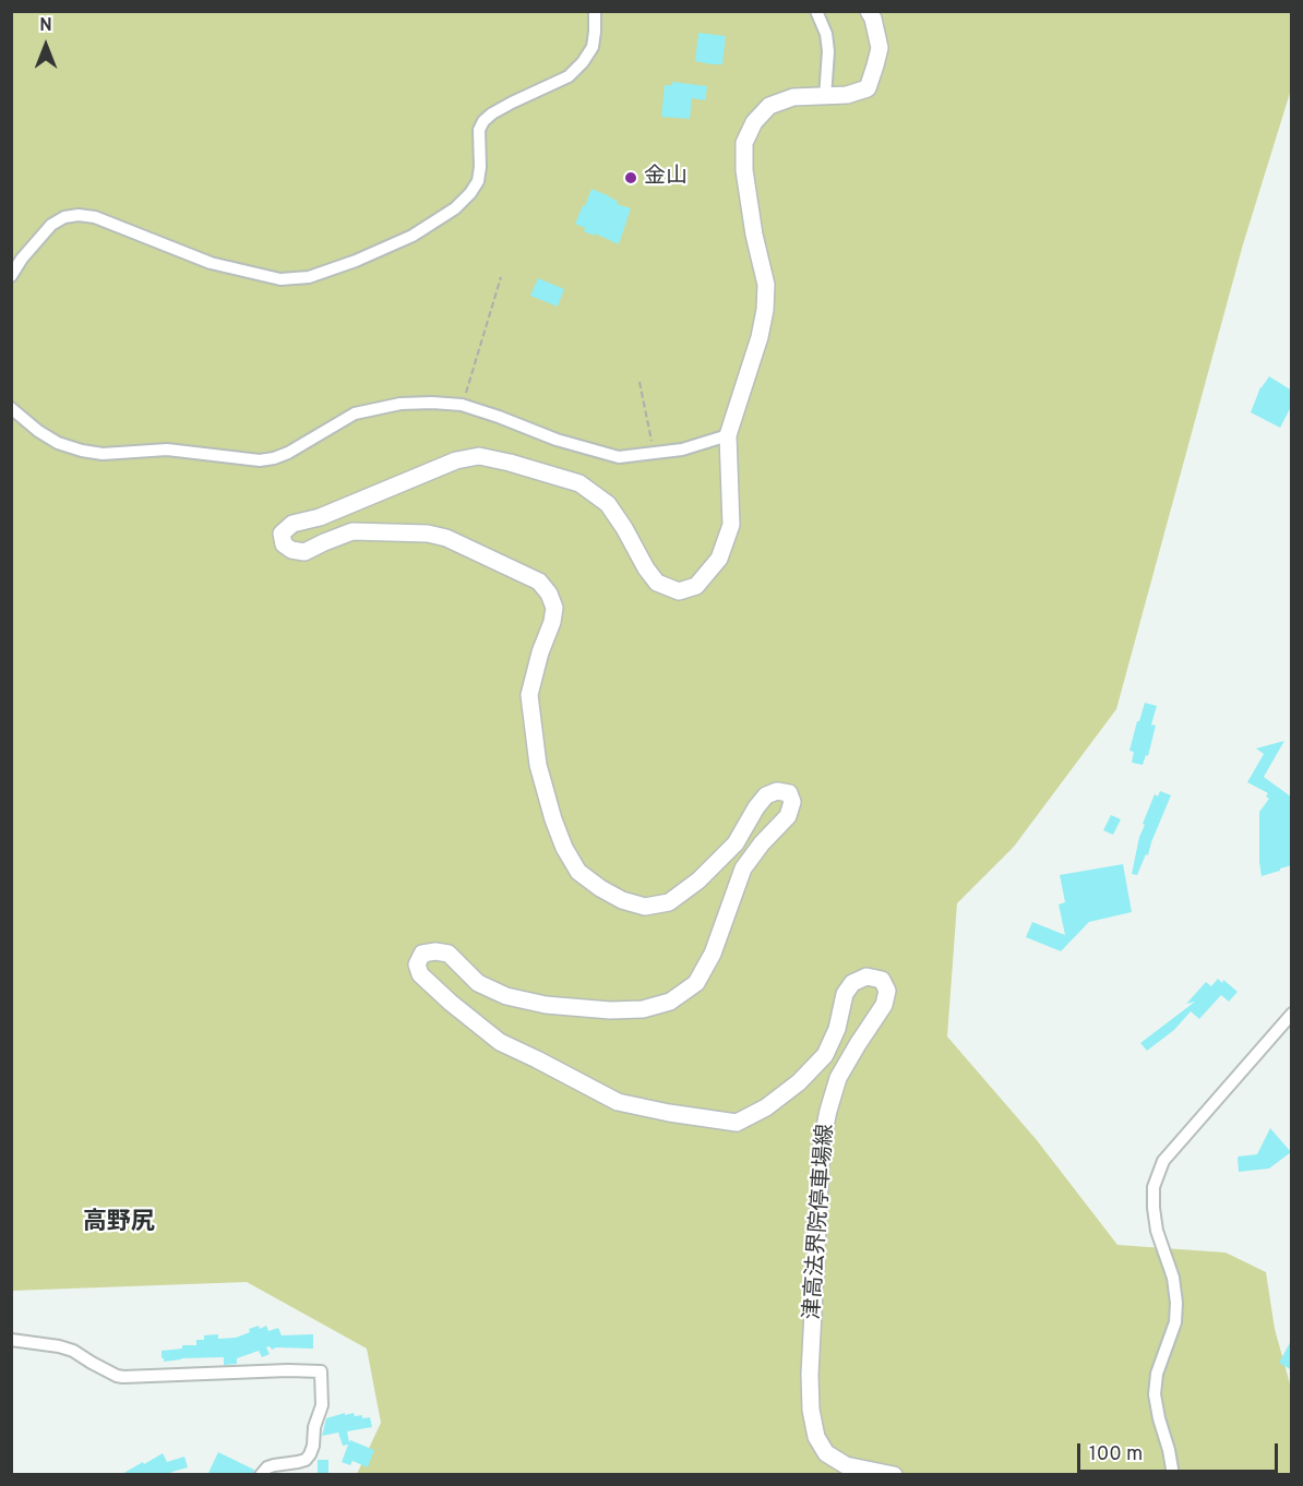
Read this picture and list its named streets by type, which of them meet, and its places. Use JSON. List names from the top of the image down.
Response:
{
  "streets": {
    "main road": ["津高法界院停車場線"]
  },
  "districts": ["高野尻"],
  "places": ["金山"],
  "scale_bar": "100 m",
  "north": "top"
}
